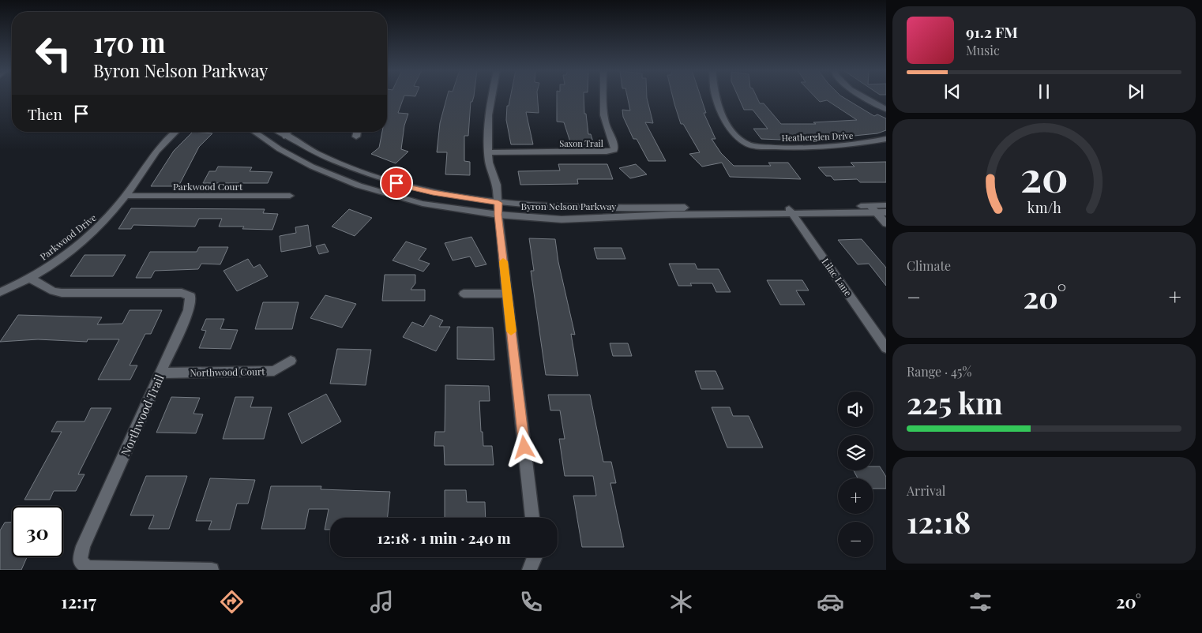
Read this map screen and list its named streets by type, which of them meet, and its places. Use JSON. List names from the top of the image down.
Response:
{
  "streets": {
    "street": [
      "Heatherglen Drive",
      "Saxon Trail",
      "Parkwood Court",
      "Byron Nelson Parkway",
      "Parkwood Drive",
      "Lilac Lane",
      "Northwood Court",
      "Northwood Trail"
    ]
  },
  "crossings": [
    ["Parkwood Court", "Parkwood Drive"],
    ["Byron Nelson Parkway", "Lilac Lane"],
    ["Parkwood Drive", "Northwood Trail"],
    ["Northwood Court", "Northwood Trail"]
  ],
  "page": {
    "turn": ["170 m", "Byron Nelson Parkway"],
    "song": ["91.2 FM", "Music"],
    "then": "Then",
    "tile": [
      "Climate",
      ["Range · 45%", "225 km"],
      ["Arrival", "12:18"]
    ],
    "heat": ["−", "20°", "+"],
    "map_buttons": ["+", "−"],
    "limit": "30",
    "trip": "12:18 · 1 min · 240 m",
    "tabs": ["12:17", "20°"],
    "gauge": ["20", "km/h"]
  }
}
